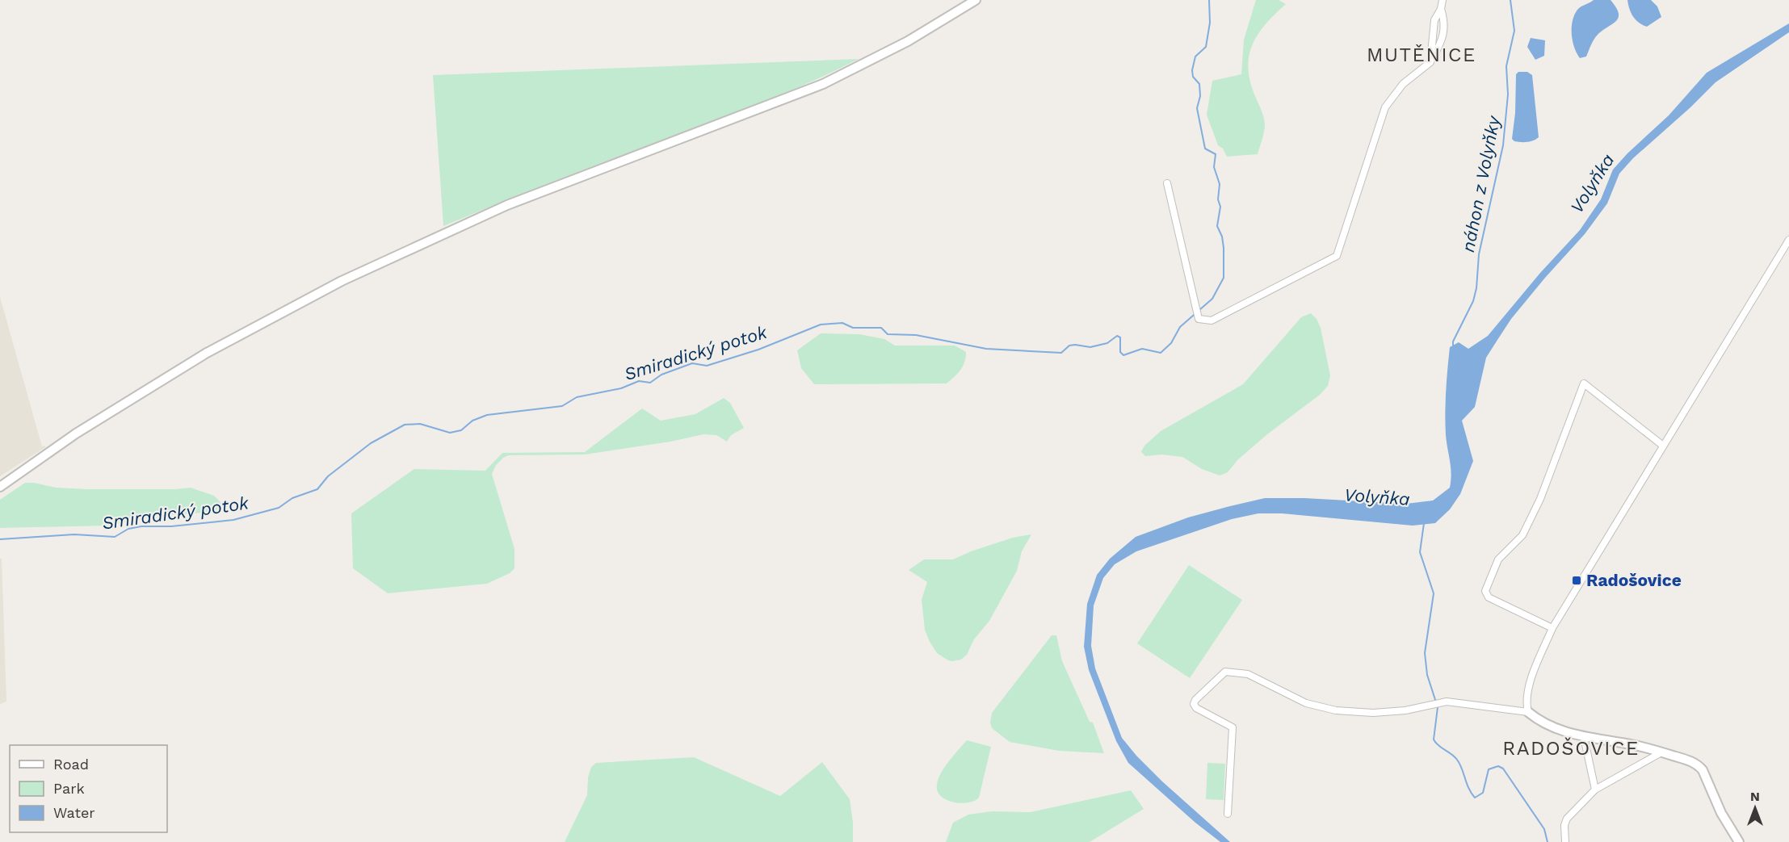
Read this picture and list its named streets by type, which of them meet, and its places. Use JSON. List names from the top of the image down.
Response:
{
  "districts": ["MUTĚNICE", "RADOŠOVICE"],
  "water": ["Volyňka", "náhon z Volyňky", "Smiradický potok"],
  "places": {
    "transit": ["Radošovice"]
  },
  "legend": ["Road", "Park", "Water"],
  "north": "top"
}
